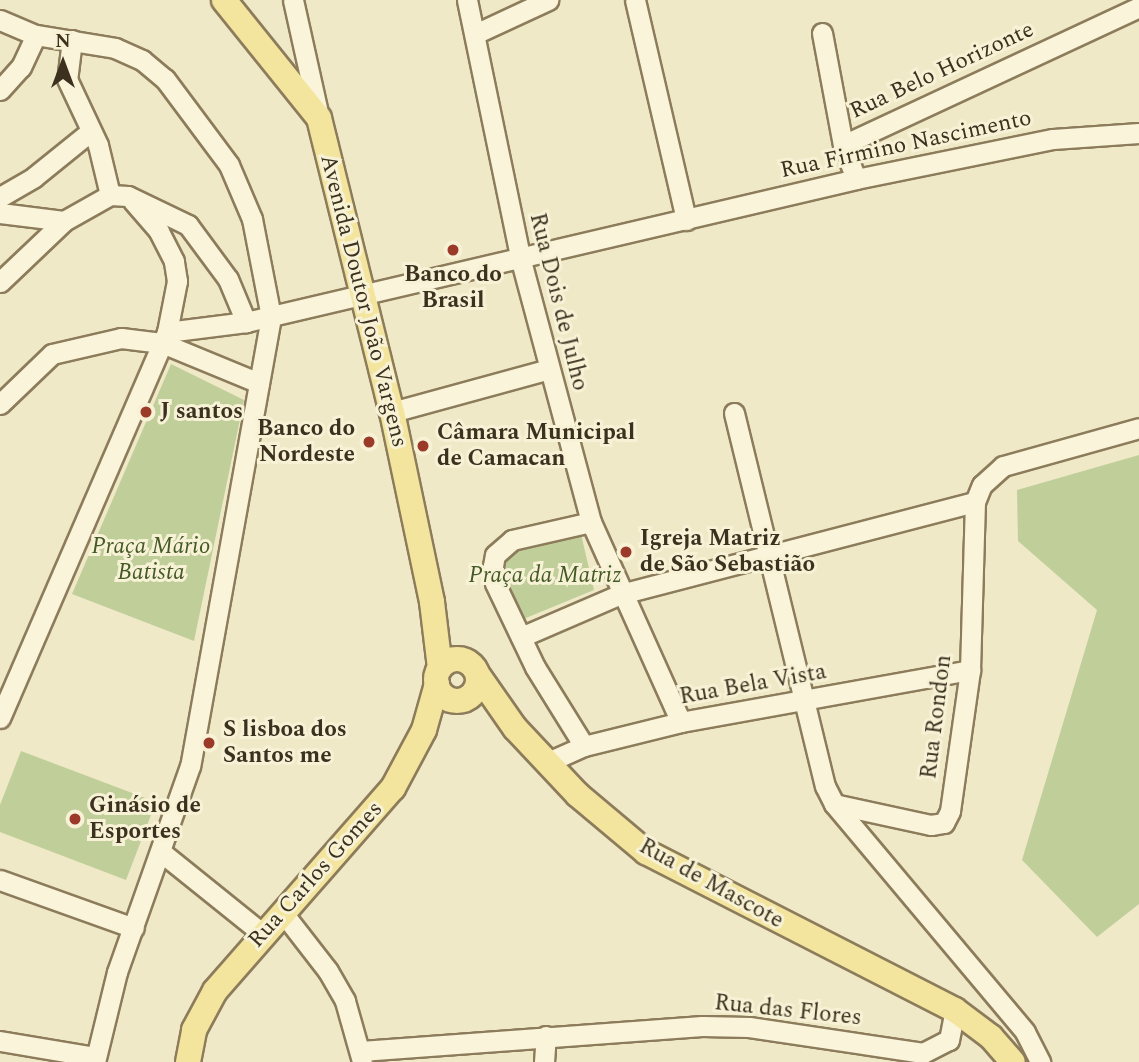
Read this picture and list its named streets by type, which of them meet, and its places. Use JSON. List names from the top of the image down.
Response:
{
  "streets": {
    "main road": ["Avenida Doutor João Vargens", "Rua Carlos Gomes", "Rua de Mascote"],
    "street": [
      "Rua Belo Horizonte",
      "Rua Firmino Nascimento",
      "Rua Dois de Julho",
      "Rua Bela Vista",
      "Rua Rondon",
      "Rua das Flores"
    ]
  },
  "crossings": [
    ["Rua Firmino Nascimento", "Avenida Doutor João Vargens"],
    ["Rua Firmino Nascimento", "Rua Dois de Julho"],
    ["Avenida Doutor João Vargens", "Rua Carlos Gomes"],
    ["Avenida Doutor João Vargens", "Rua de Mascote"],
    ["Rua Dois de Julho", "Rua Bela Vista"],
    ["Rua Bela Vista", "Rua Rondon"],
    ["Rua Bela Vista", "Rua de Mascote"],
    ["Rua Carlos Gomes", "Rua de Mascote"],
    ["Rua de Mascote", "Rua das Flores"]
  ],
  "parks": ["Praça Mário Batista", "Praça da Matriz"],
  "places": [
    "Banco do Brasil",
    "J santos",
    "Banco do Nordeste",
    "Câmara Municipal de Camacan",
    "Igreja Matriz de São Sebastião",
    "S lisboa dos Santos me",
    "Ginásio de Esportes"
  ],
  "north": "top"
}
